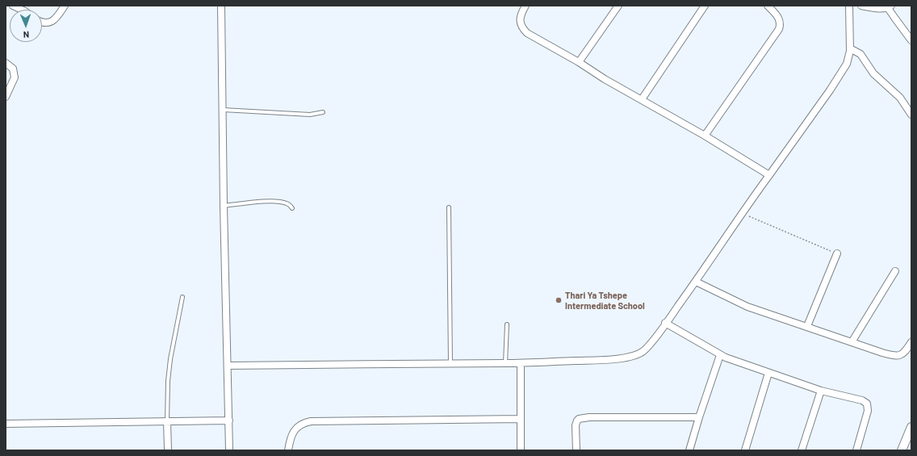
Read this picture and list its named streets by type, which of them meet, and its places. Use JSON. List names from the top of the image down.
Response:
{
  "places": ["Thari Ya Tshepe Intermediate School"],
  "north": "bottom"
}
